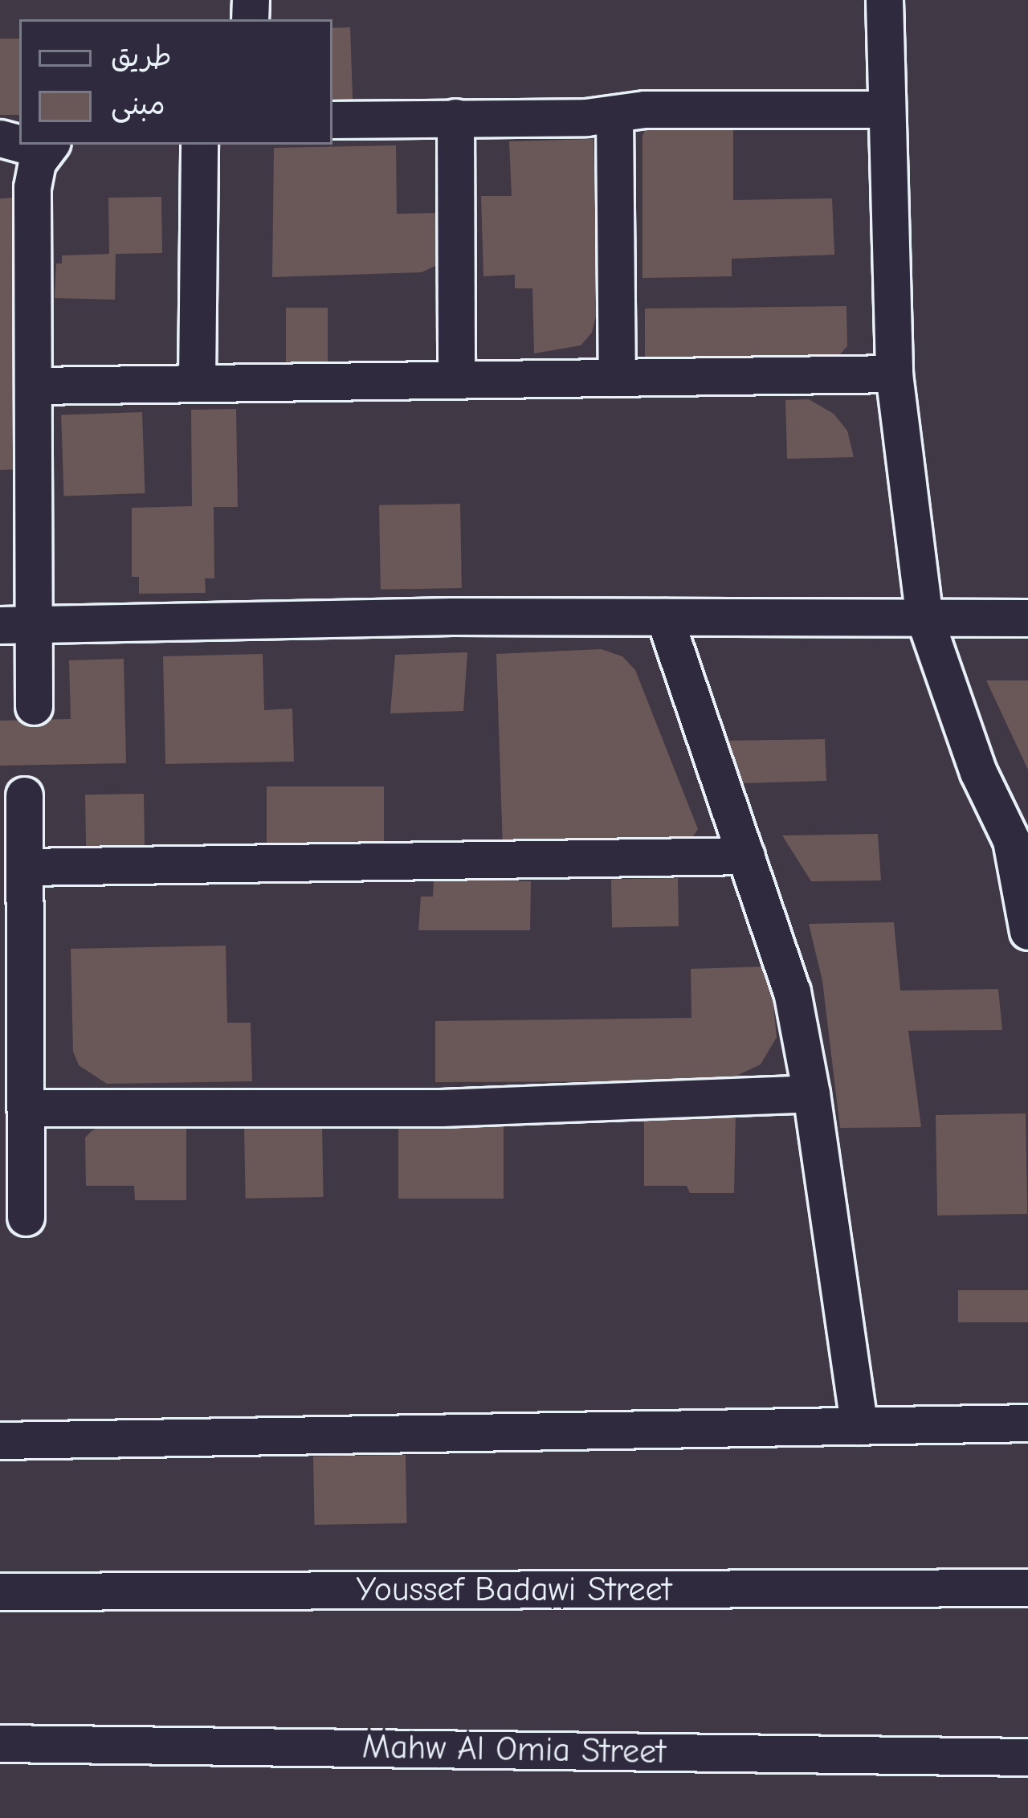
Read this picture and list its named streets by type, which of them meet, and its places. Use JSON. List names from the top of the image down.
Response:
{
  "streets": {
    "street": ["Youssef Badawi Street", "Mahw Al Omia Street"]
  },
  "legend": ["طريق", "مبنى"]
}
